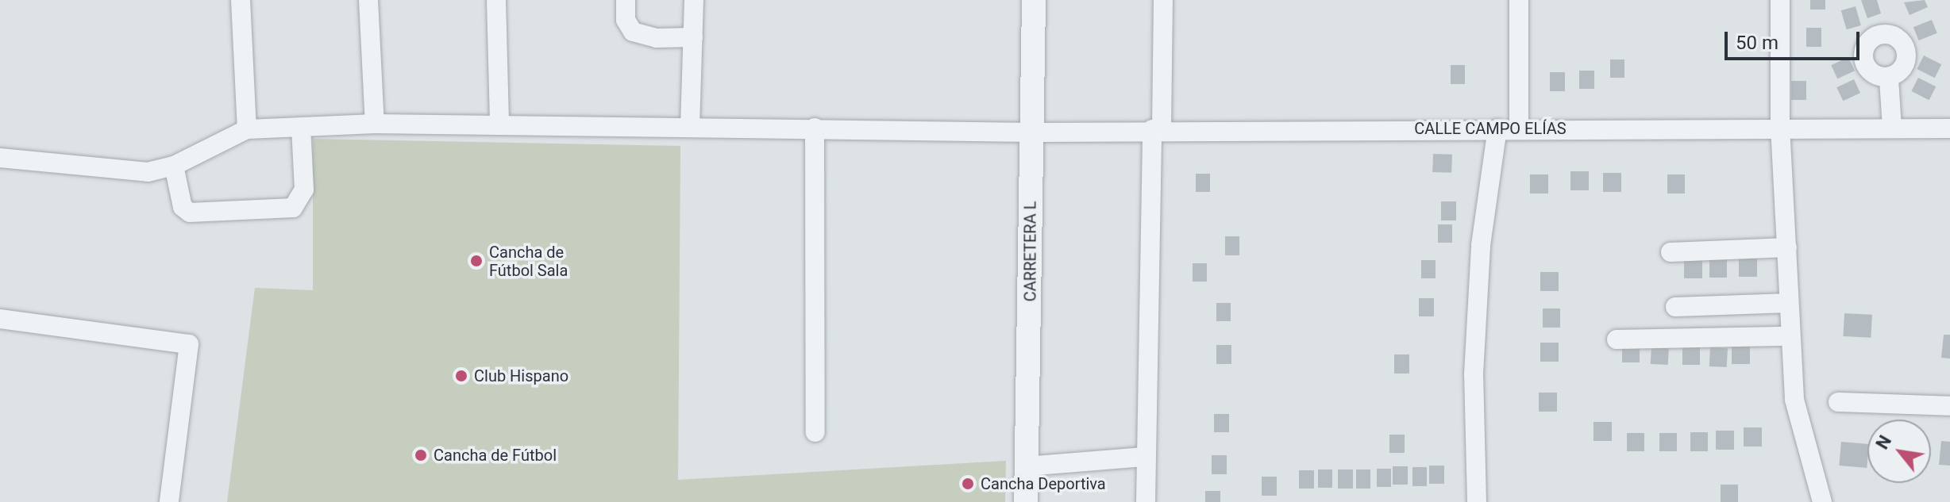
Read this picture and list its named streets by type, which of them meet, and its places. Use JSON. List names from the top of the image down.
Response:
{
  "streets": {
    "street": ["CALLE CAMPO ELÍAS", "CARRETERA L"]
  },
  "crossings": [
    ["CALLE CAMPO ELÍAS", "CARRETERA L"]
  ],
  "places": [
    "Cancha de Fútbol Sala",
    "Club Hispano",
    "Cancha de Fútbol",
    "Cancha Deportiva"
  ],
  "scale_bar": "50 m",
  "north": "top left"
}
